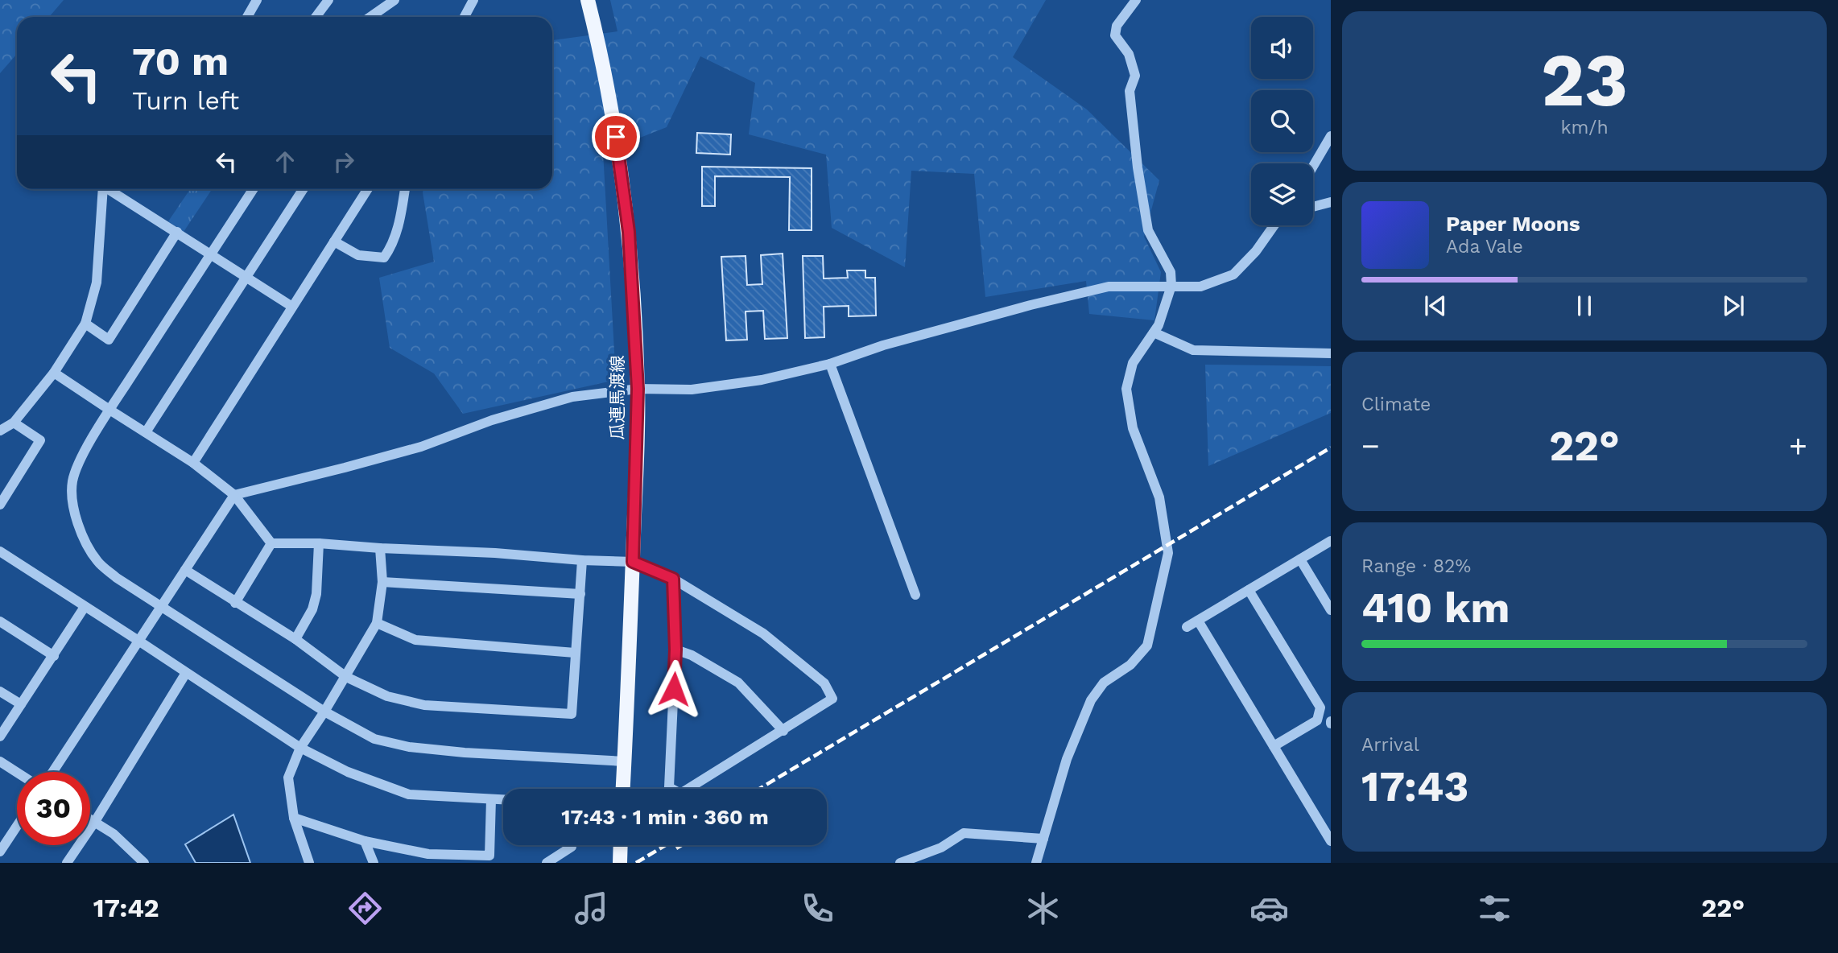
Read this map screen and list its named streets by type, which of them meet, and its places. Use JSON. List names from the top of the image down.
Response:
{
  "streets": {
    "main road": ["瓜連馬渡線"]
  },
  "page": {
    "tile": [
      ["23", "km/h"],
      "Climate",
      ["Range · 82%", "410 km"],
      ["Arrival", "17:43"]
    ],
    "turn": ["70 m", "Turn left"],
    "song": ["Paper Moons", "Ada Vale"],
    "heat": ["−", "22°", "+"],
    "limit": "30",
    "trip": "17:43 · 1 min · 360 m",
    "tabs": ["17:42", "22°"]
  }
}
